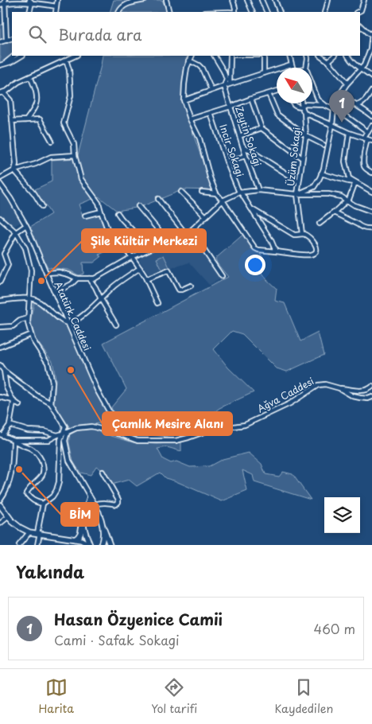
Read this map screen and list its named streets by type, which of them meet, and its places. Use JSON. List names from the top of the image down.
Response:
{
  "streets": {
    "street": [
      "Zeytin Sokagi",
      "Incir Sokagi",
      "Üzüm Sokagi",
      "Atatürk Caddesi",
      "Ağva Caddesi"
    ]
  },
  "crossings": [
    ["Atatürk Caddesi", "Ağva Caddesi"]
  ],
  "places": ["Şile Kültür Merkezi", "Çamlık Mesire Alanı", "BİM"],
  "north": "top left",
  "page": {
    "search": "Burada ara",
    "pins": "1",
    "heading": "Yakında",
    "list": [
      {
        "mark": "1",
        "name": "Hasan Özyenice Camii",
        "note": "Cami · Safak Sokagi",
        "value": "460 m"
      }
    ],
    "nav": ["Harita", "Yol tarifi", "Kaydedilen"]
  }
}
